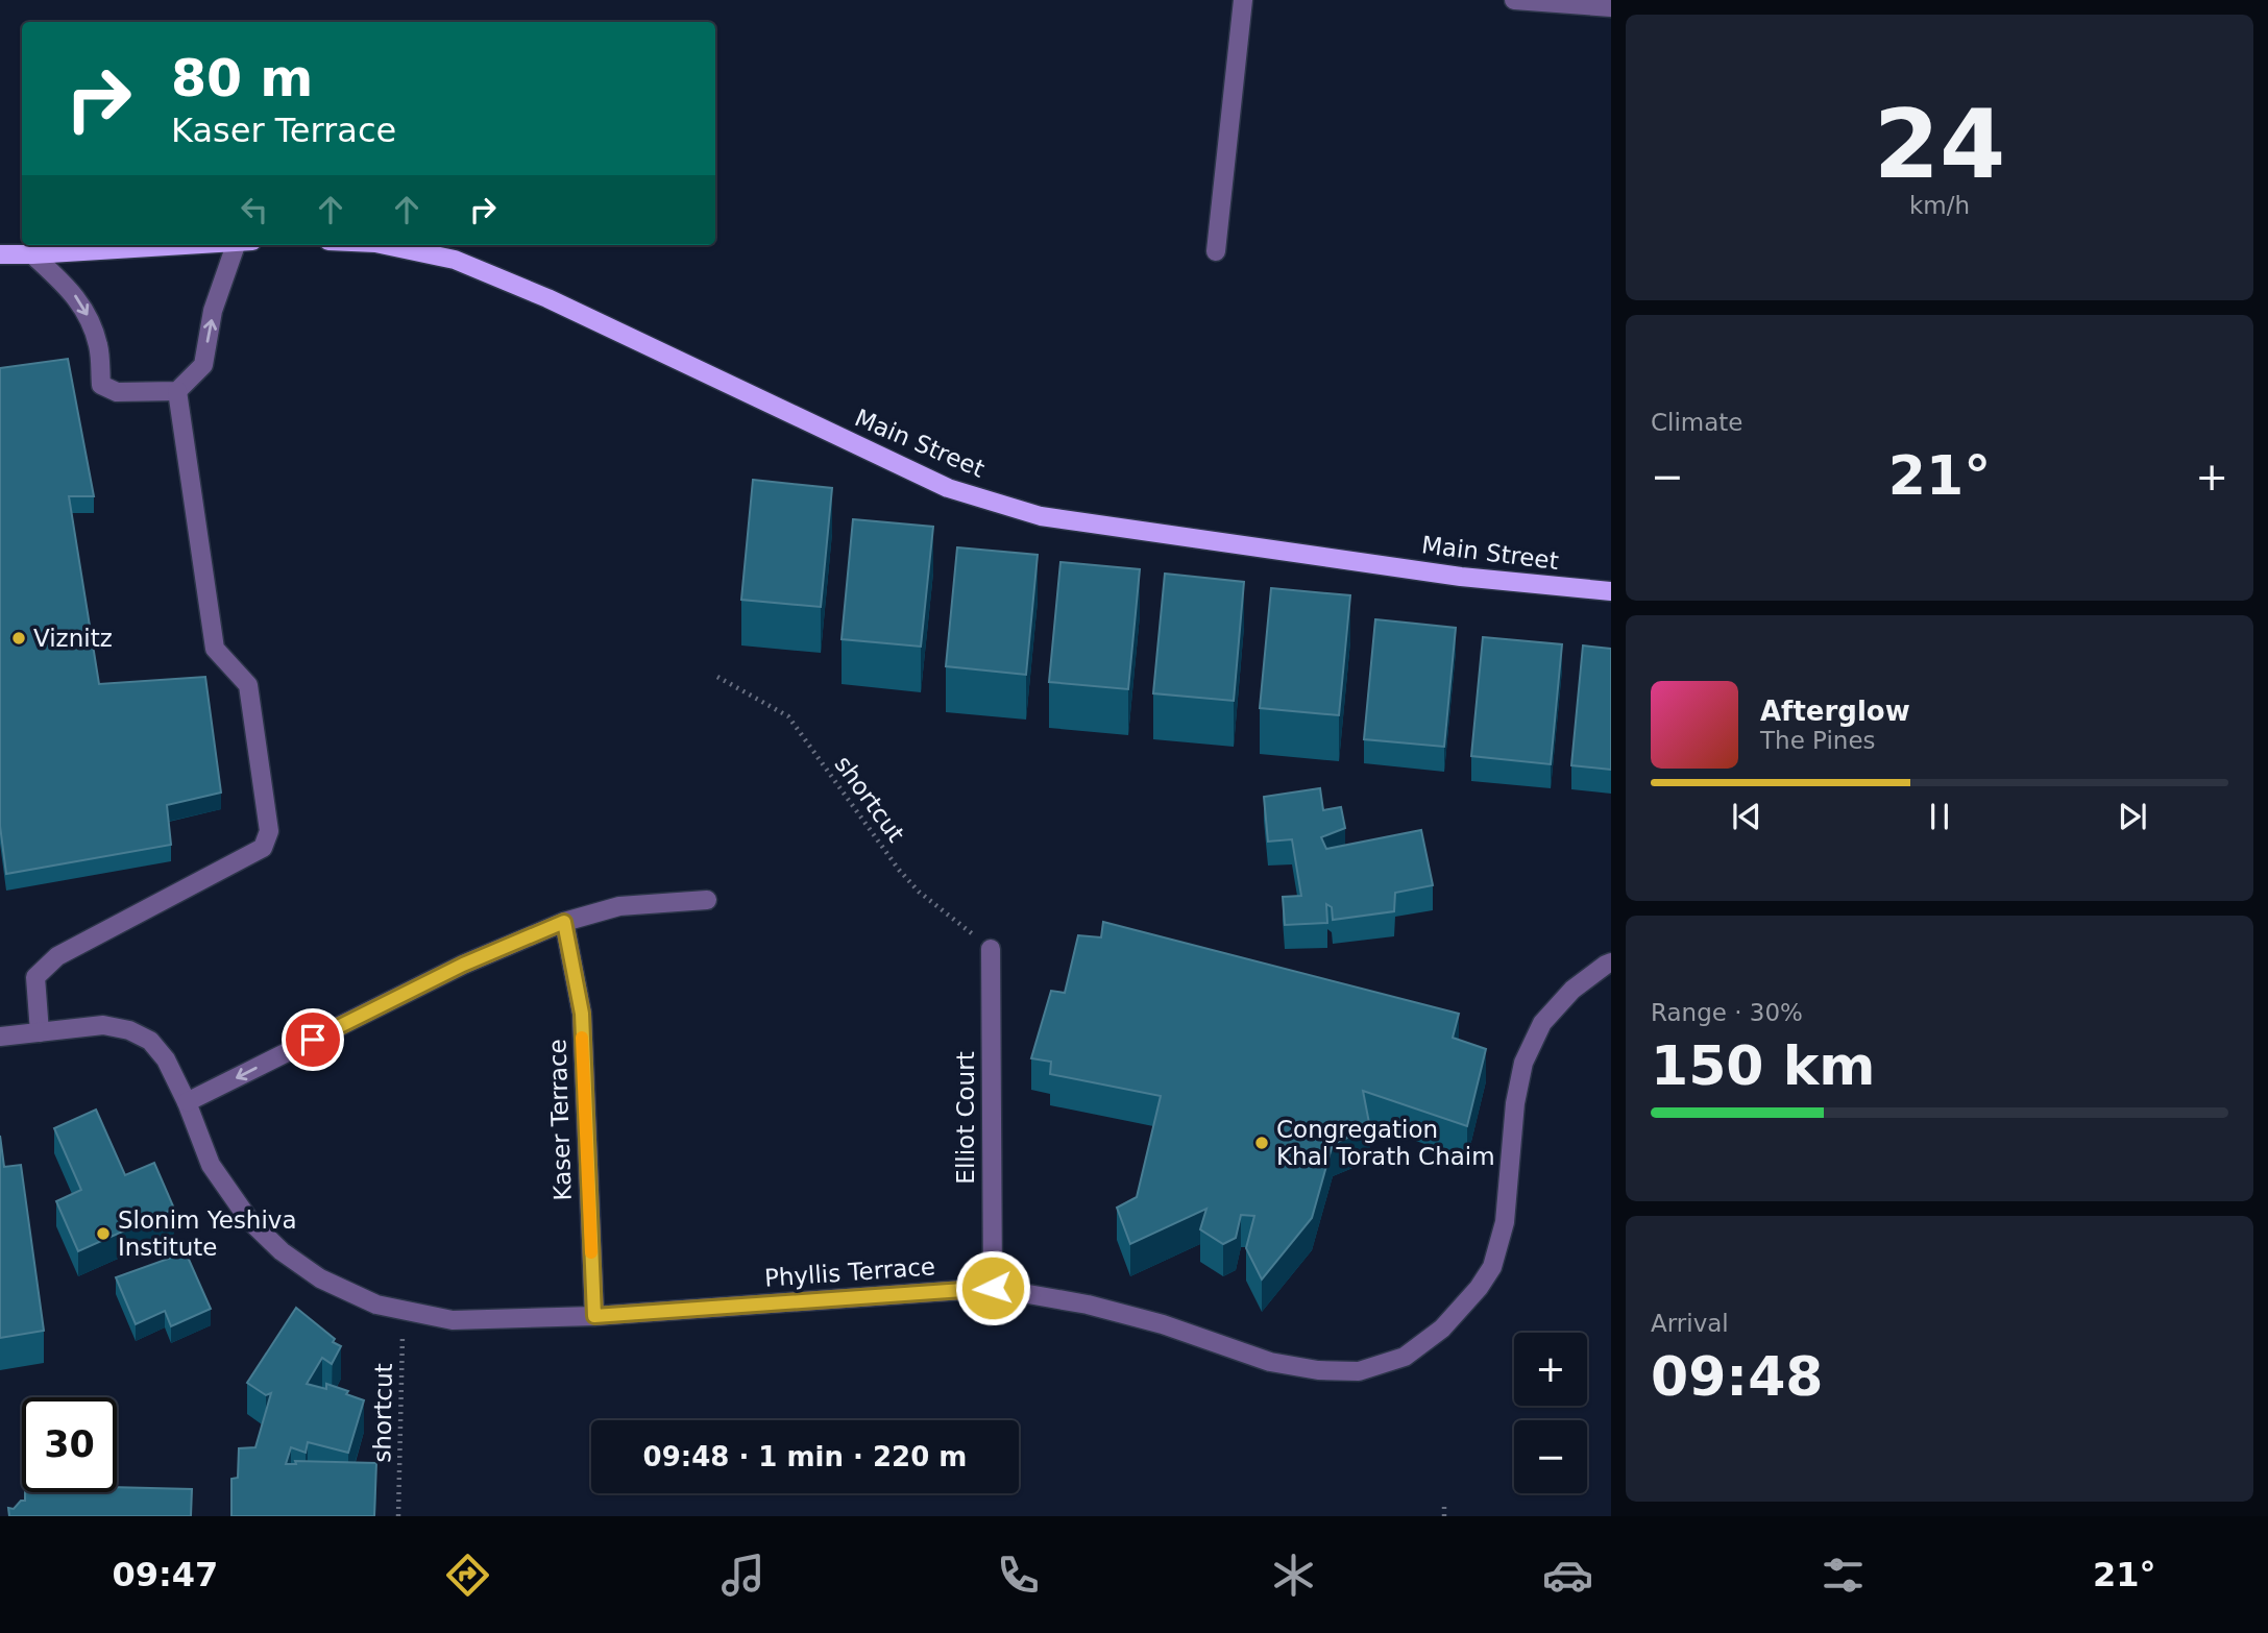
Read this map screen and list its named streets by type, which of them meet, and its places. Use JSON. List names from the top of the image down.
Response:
{
  "streets": {
    "main road": ["Main Street"],
    "street": ["Elliot Court", "Kaser Terrace", "Phyllis Terrace"],
    "path": ["shortcut"]
  },
  "crossings": [
    ["shortcut", "Elliot Court"],
    ["shortcut", "Phyllis Terrace"],
    ["Elliot Court", "Phyllis Terrace"],
    ["Kaser Terrace", "Phyllis Terrace"]
  ],
  "places": ["Viznitz", "Congregation Khal Torath Chaim", "Slonim Yeshiva Institute"],
  "page": {
    "tile": [
      ["24", "km/h"],
      "Climate",
      ["Range · 30%", "150 km"],
      ["Arrival", "09:48"]
    ],
    "turn": ["80 m", "Kaser Terrace"],
    "heat": ["−", "21°", "+"],
    "song": ["Afterglow", "The Pines"],
    "map_buttons": ["+", "−"],
    "limit": "30",
    "trip": "09:48 · 1 min · 220 m",
    "tabs": ["09:47", "21°"]
  }
}
